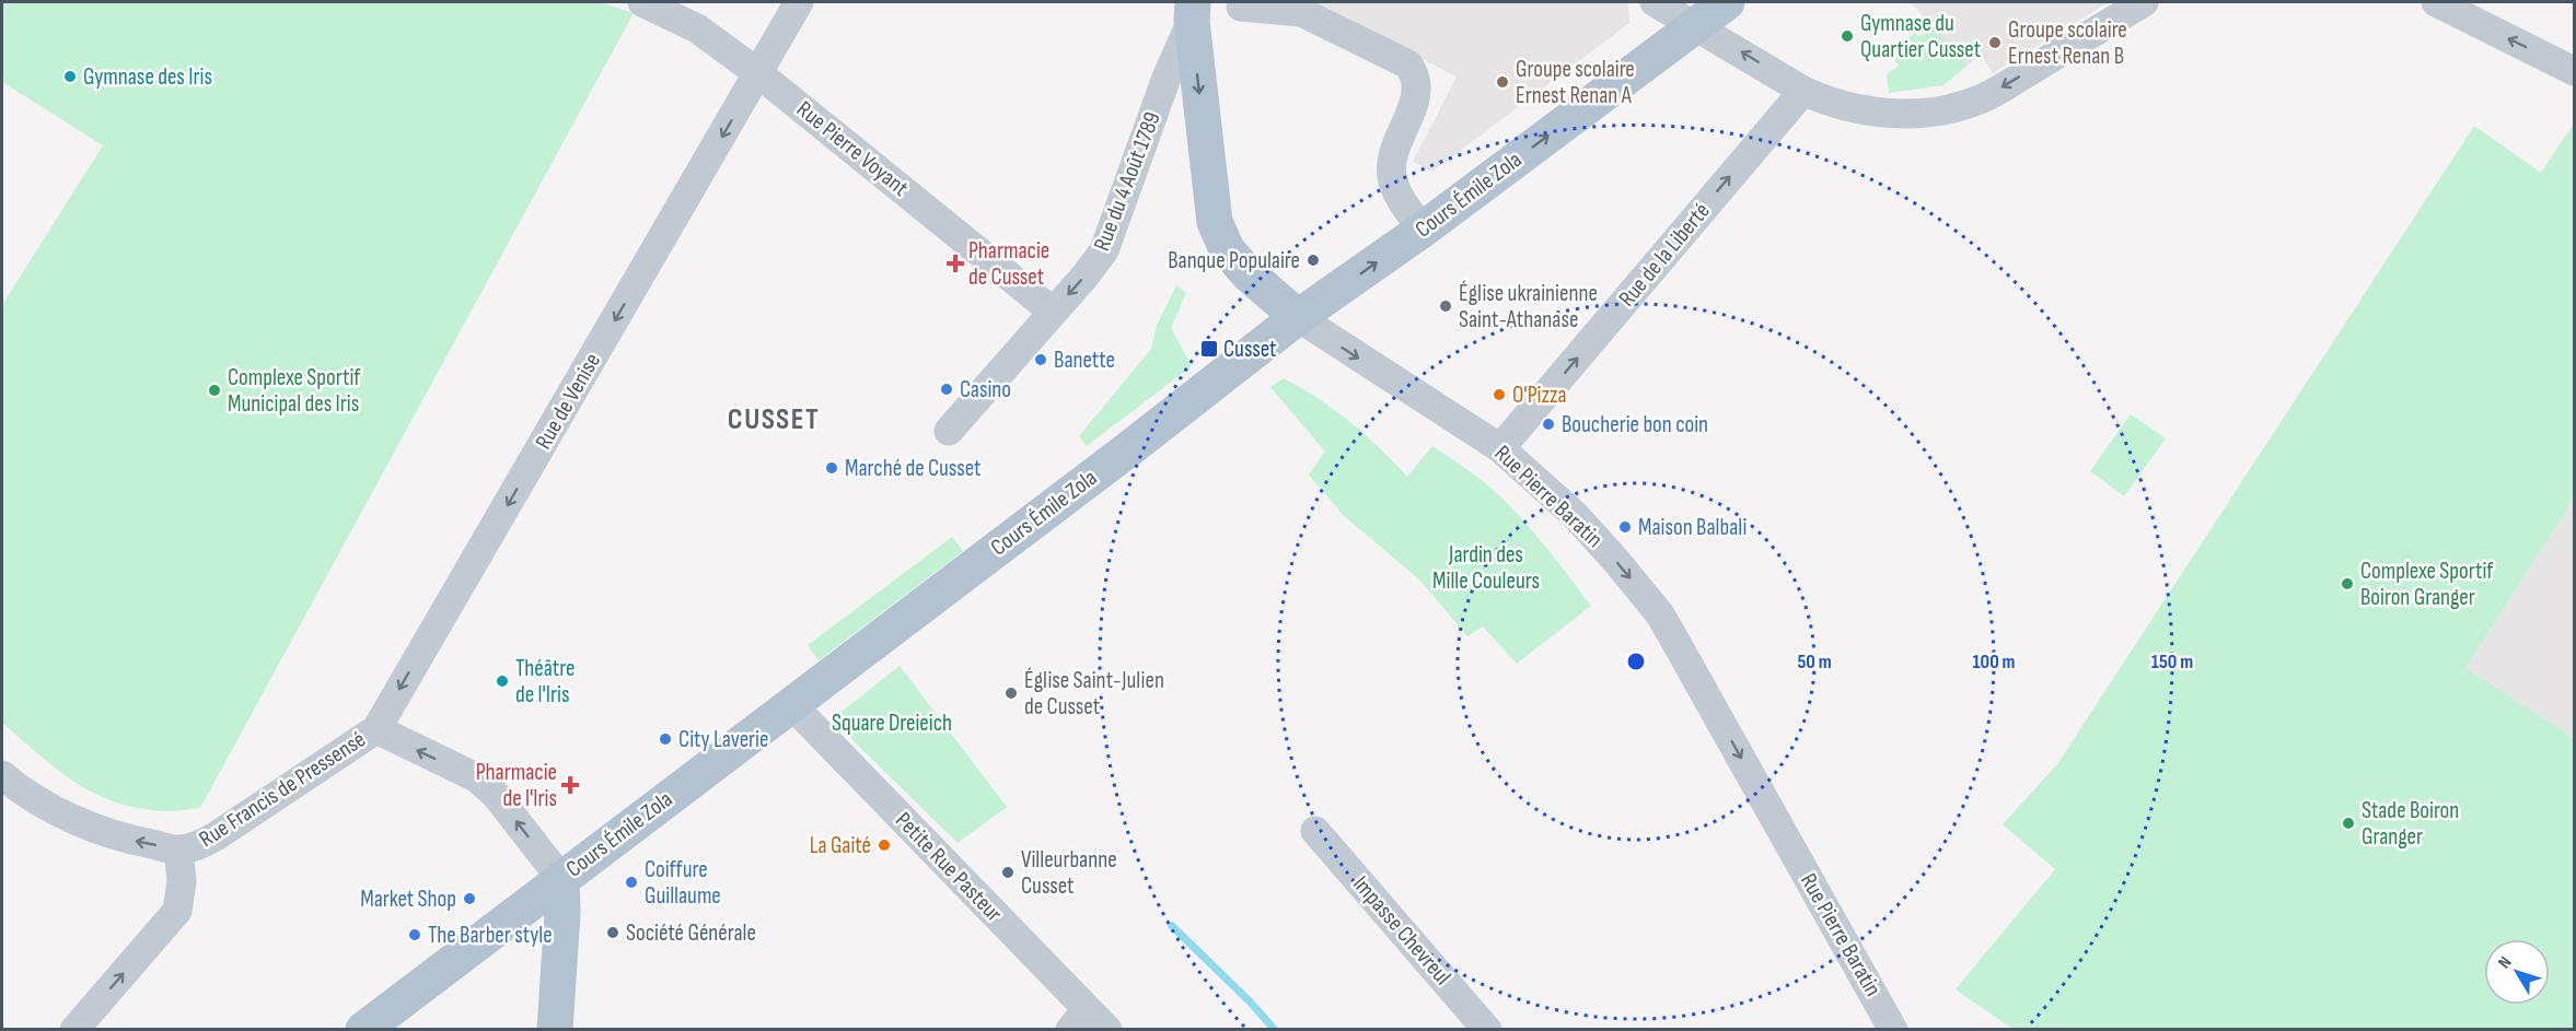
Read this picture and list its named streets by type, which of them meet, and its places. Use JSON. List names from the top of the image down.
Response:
{
  "streets": {
    "main road": ["Cours Émile Zola", "Rue Pierre Baratin"],
    "street": [
      "Rue Pierre Voyant",
      "Rue du 4 Août 1789",
      "Rue de la Liberté",
      "Rue de Venise",
      "Rue Francis de Pressensé",
      "Petite Rue Pasteur",
      "Impasse Chevreul"
    ]
  },
  "crossings": [
    ["Rue Pierre Voyant", "Rue du 4 Août 1789"],
    ["Rue Pierre Voyant", "Rue de Venise"],
    ["Rue du 4 Août 1789", "Rue Pierre Baratin"],
    ["Cours Émile Zola", "Rue Pierre Baratin"],
    ["Cours Émile Zola", "Rue Francis de Pressensé"],
    ["Cours Émile Zola", "Petite Rue Pasteur"],
    ["Rue de la Liberté", "Rue Pierre Baratin"],
    ["Rue de Venise", "Rue Francis de Pressensé"]
  ],
  "one_way": [
    "Rue du 4 Août 1789",
    "Rue de la Liberté",
    "Rue de Venise",
    "Rue Pierre Baratin",
    "Rue Francis de Pressensé"
  ],
  "districts": ["CUSSET"],
  "parks": ["Jardin des Mille Couleurs", "Square Dreieich"],
  "places": {
    "other": [
      "Gymnase du Quartier Cusset",
      "Groupe scolaire Ernest Renan B",
      "Gymnase des Iris",
      "Groupe scolaire Ernest Renan A",
      "Banque Populaire",
      "Église ukrainienne Saint-Athanase",
      "Banette",
      "Casino",
      "Complexe Sportif Municipal des Iris",
      "O'Pizza",
      "Boucherie bon coin",
      "Marché de Cusset",
      "Maison Balbali",
      "Complexe Sportif Boiron Granger",
      "Théâtre de l'Iris",
      "Église Saint-Julien de Cusset",
      "City Laverie",
      "Stade Boiron Granger",
      "La Gaité",
      "Villeurbanne Cusset",
      "Coiffure Guillaume",
      "Market Shop",
      "Société Générale",
      "The Barber style"
    ],
    "health": ["Pharmacie de Cusset", "Pharmacie de l'Iris"],
    "transit": ["Cusset"]
  },
  "north": "top left",
  "rings": ["50 m", "100 m", "150 m"]
}
